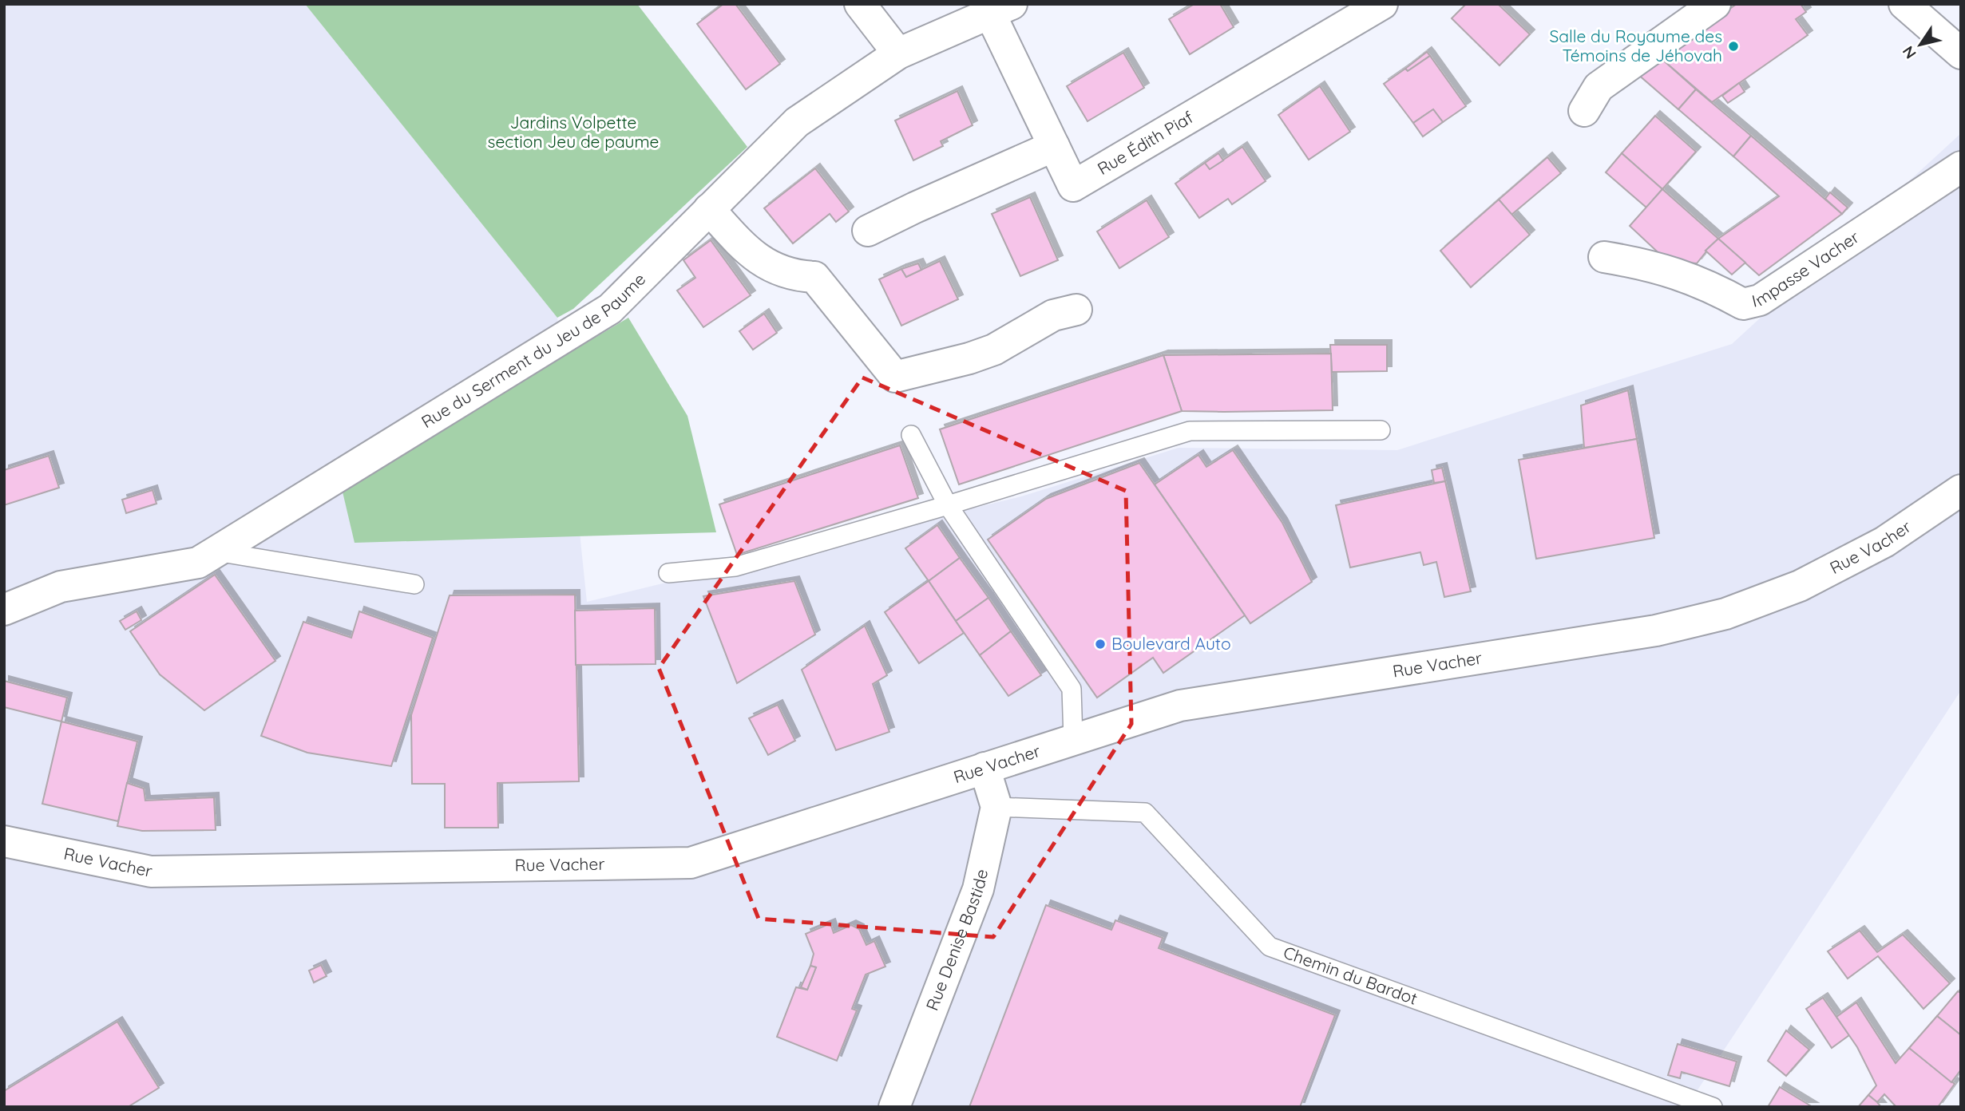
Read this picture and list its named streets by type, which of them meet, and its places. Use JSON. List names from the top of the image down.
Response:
{
  "streets": {
    "street": [
      "Rue Édith Piaf",
      "Impasse Vacher",
      "Rue du Serment du Jeu de Paume",
      "Rue Vacher",
      "Rue Denise Bastide"
    ],
    "lane": ["Chemin du Bardot"]
  },
  "crossings": [
    ["Rue Édith Piaf", "Rue du Serment du Jeu de Paume"],
    ["Rue Vacher", "Rue Denise Bastide"],
    ["Rue Denise Bastide", "Chemin du Bardot"]
  ],
  "parks": ["Jardins Volpette section Jeu de paume"],
  "places": ["Salle du Royaume des Témoins de Jéhovah", "Boulevard Auto"],
  "north": "bottom left"
}
